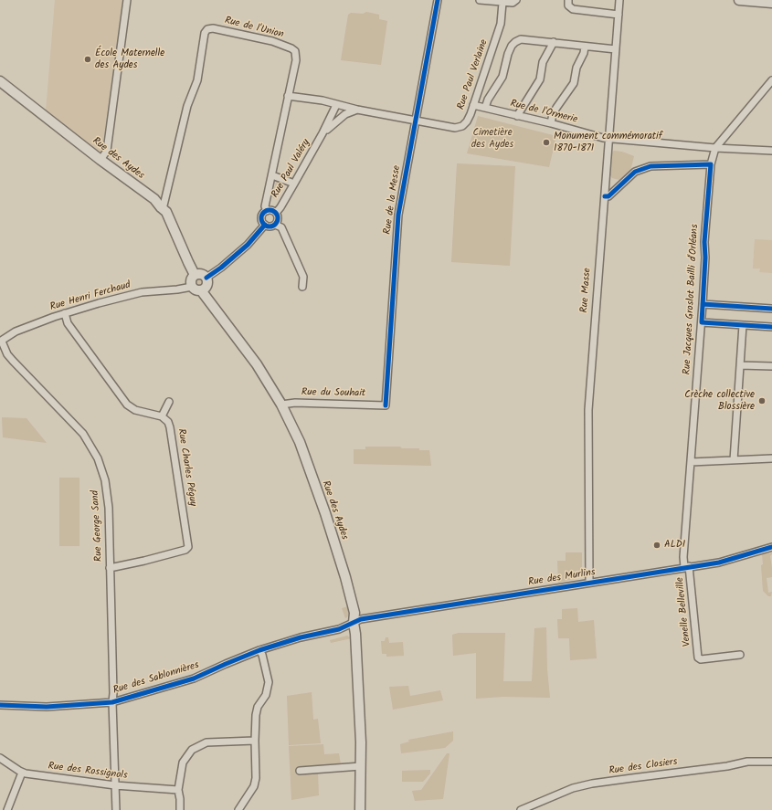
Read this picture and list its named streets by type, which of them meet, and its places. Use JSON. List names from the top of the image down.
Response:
{
  "streets": {
    "street": [
      "Rue de l'Union",
      "Rue Paul Verlaine",
      "Rue de l'Ormerie",
      "Rue des Aydes",
      "Rue Paul Valéry",
      "Rue de la Messe",
      "Rue Masse",
      "Rue Henri Ferchaud",
      "Rue Jacques Groslot Bailli d'Orléans",
      "Rue du Souhait",
      "Rue Charles Péguy",
      "Rue George Sand",
      "Rue des Murlins",
      "Venelle Belleville",
      "Rue des Sablonnières",
      "Rue des Closiers",
      "Rue des Rossignols"
    ]
  },
  "crossings": [
    ["Rue de l'Union", "Rue des Aydes"],
    ["Rue de l'Union", "Rue Paul Valéry"],
    ["Rue Paul Verlaine", "Rue de l'Ormerie"],
    ["Rue Paul Verlaine", "Rue de la Messe"],
    ["Rue de l'Ormerie", "Rue Masse"],
    ["Rue de l'Ormerie", "Rue Jacques Groslot Bailli d'Orléans"],
    ["Rue des Aydes", "Rue Henri Ferchaud"],
    ["Rue des Aydes", "Rue du Souhait"],
    ["Rue des Aydes", "Rue des Murlins"],
    ["Rue des Aydes", "Rue des Sablonnières"],
    ["Rue de la Messe", "Rue du Souhait"],
    ["Rue Masse", "Rue des Murlins"],
    ["Rue Henri Ferchaud", "Rue George Sand"],
    ["Rue Jacques Groslot Bailli d'Orléans", "Rue des Murlins"],
    ["Rue Jacques Groslot Bailli d'Orléans", "Venelle Belleville"],
    ["Rue Charles Péguy", "Rue George Sand"],
    ["Rue George Sand", "Rue des Sablonnières"],
    ["Rue George Sand", "Rue des Rossignols"],
    ["Rue des Murlins", "Venelle Belleville"],
    ["Rue des Murlins", "Rue des Sablonnières"]
  ],
  "parks": ["Cimetière des Aydes"],
  "places": [
    "École Maternelle des Aydes",
    "Monument commémoratif 1870-1871",
    "Crèche collective Blossière",
    "ALDI"
  ]
}
